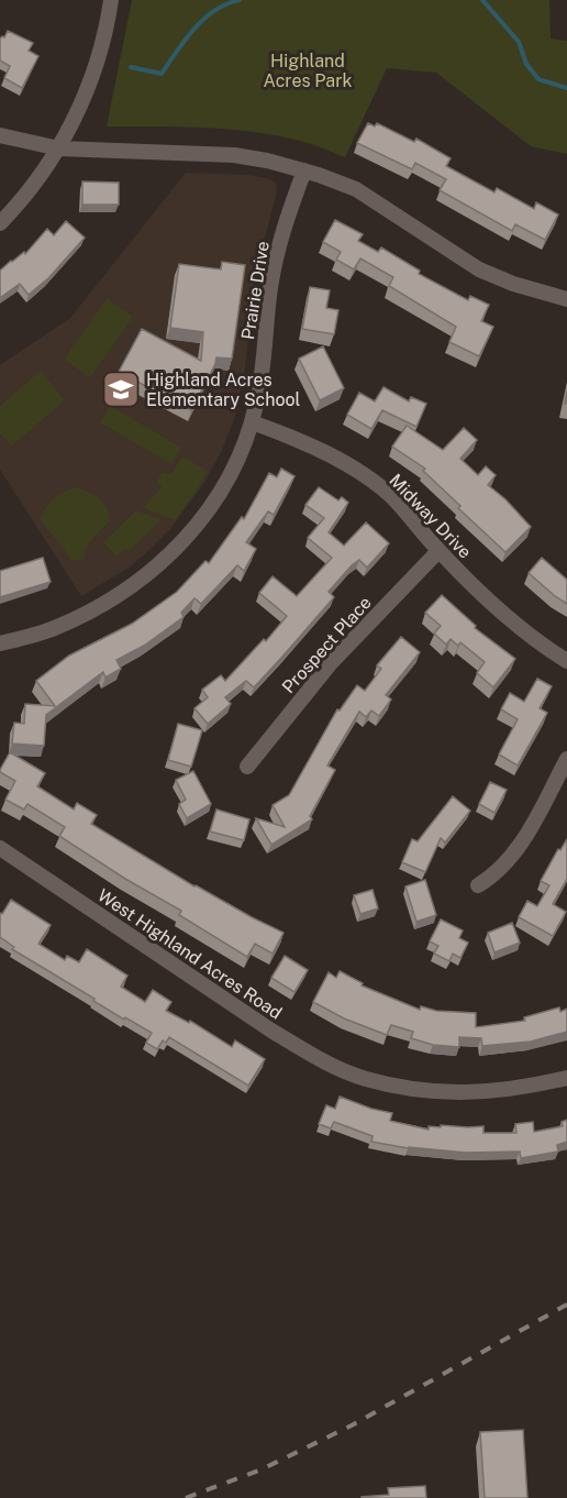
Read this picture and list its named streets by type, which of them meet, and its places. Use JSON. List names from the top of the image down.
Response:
{
  "streets": {
    "street": [
      "Prairie Drive",
      "Midway Drive",
      "Prospect Place",
      "West Highland Acres Road"
    ]
  },
  "crossings": [
    ["Prairie Drive", "Midway Drive"],
    ["Midway Drive", "Prospect Place"]
  ],
  "parks": ["Highland Acres Park"],
  "places": {
    "school or university": ["Highland Acres Elementary School"]
  }
}
